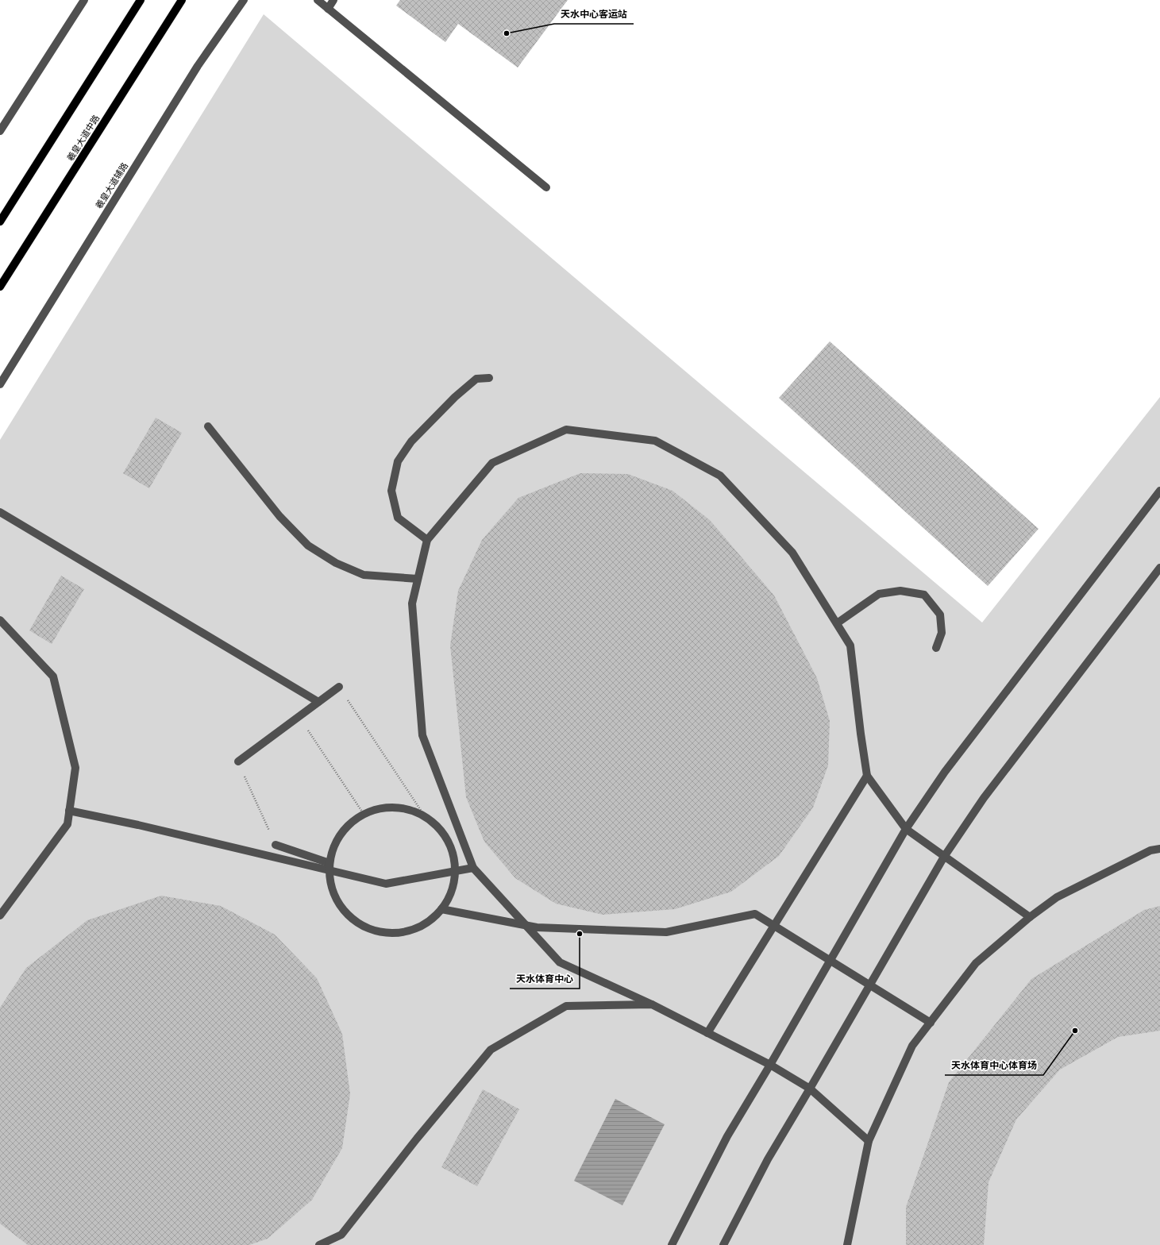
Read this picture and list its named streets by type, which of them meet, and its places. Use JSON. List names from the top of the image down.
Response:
{
  "streets": {
    "main road": ["羲皇大道中路"],
    "street": ["羲皇大道辅路"]
  },
  "places": ["天水中心客运站", "天水体育中心", "天水体育中心体育场"]
}
